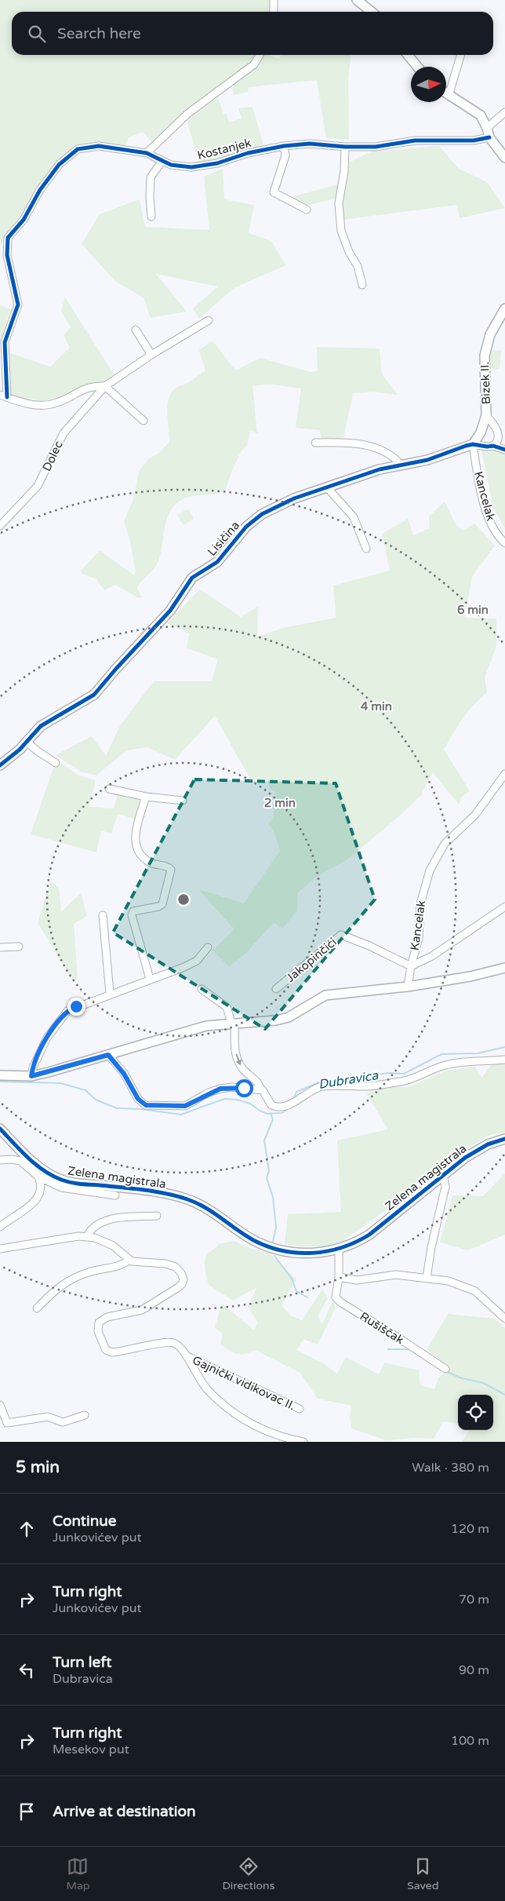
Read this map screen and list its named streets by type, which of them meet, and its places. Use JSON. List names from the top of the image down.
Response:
{
  "streets": {
    "street": [
      "Kostanjek",
      "Bizek II.",
      "Dolec",
      "Kancelak",
      "Lisičina",
      "Jakopinčići",
      "Zelena magistrala",
      "Rušiščak",
      "Gajnički vidikovac II."
    ]
  },
  "crossings": [
    ["Bizek II.", "Kancelak"],
    ["Bizek II.", "Lisičina"],
    ["Kancelak", "Lisičina"],
    ["Kancelak", "Jakopinčići"],
    ["Zelena magistrala", "Rušiščak"]
  ],
  "water": ["Dubravica"],
  "north": "right",
  "page": {
    "search": "Search here",
    "heading": ["5 min", "Walk · 380 m"],
    "list": [
      ["Continue", "Junkovićev put", "120 m"],
      ["Turn right", "Junkovićev put", "70 m"],
      ["Turn left", "Dubravica", "90 m"],
      ["Turn right", "Mesekov put", "100 m"],
      "Arrive at destination"
    ],
    "nav": ["Map", "Directions", "Saved"]
  },
  "rings": ["6 min", "4 min", "2 min"]
}
